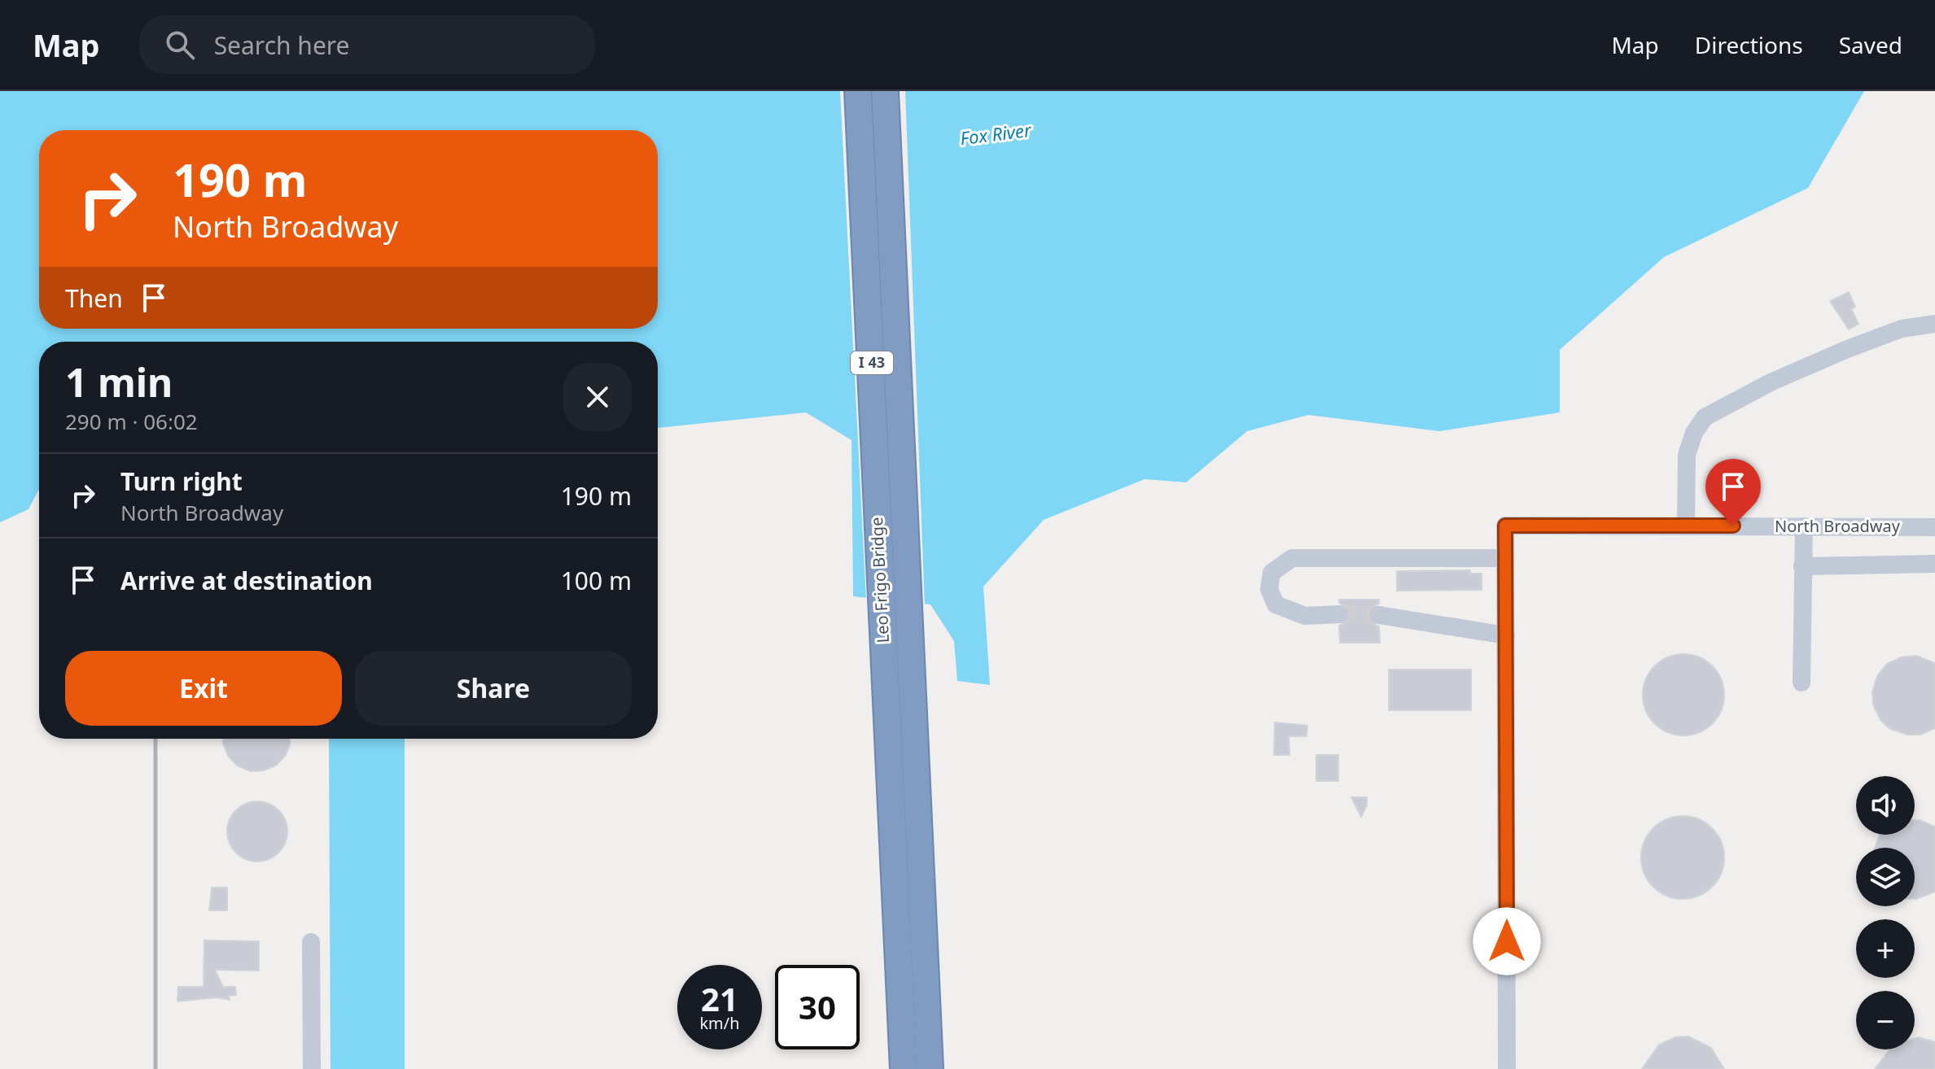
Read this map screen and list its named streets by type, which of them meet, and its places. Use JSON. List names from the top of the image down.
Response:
{
  "streets": {
    "highway": ["I 43", "Leo Frigo Bridge"],
    "street": ["North Broadway"]
  },
  "water": ["Fox River"],
  "page": {
    "header": "Map",
    "search": "Search here",
    "nav": ["Map", "Directions", "Saved"],
    "turn": ["190 m", "North Broadway"],
    "then": "Then",
    "heading": ["1 min", "290 m · 06:02"],
    "list": [
      {
        "name": "Turn right",
        "note": "North Broadway",
        "value": "190 m"
      },
      {
        "name": "Arrive at destination",
        "value": "100 m"
      }
    ],
    "buttons": ["Exit", "Share"],
    "map_buttons": ["+", "−"],
    "speed": "21 km/h",
    "limit": "30"
  }
}
